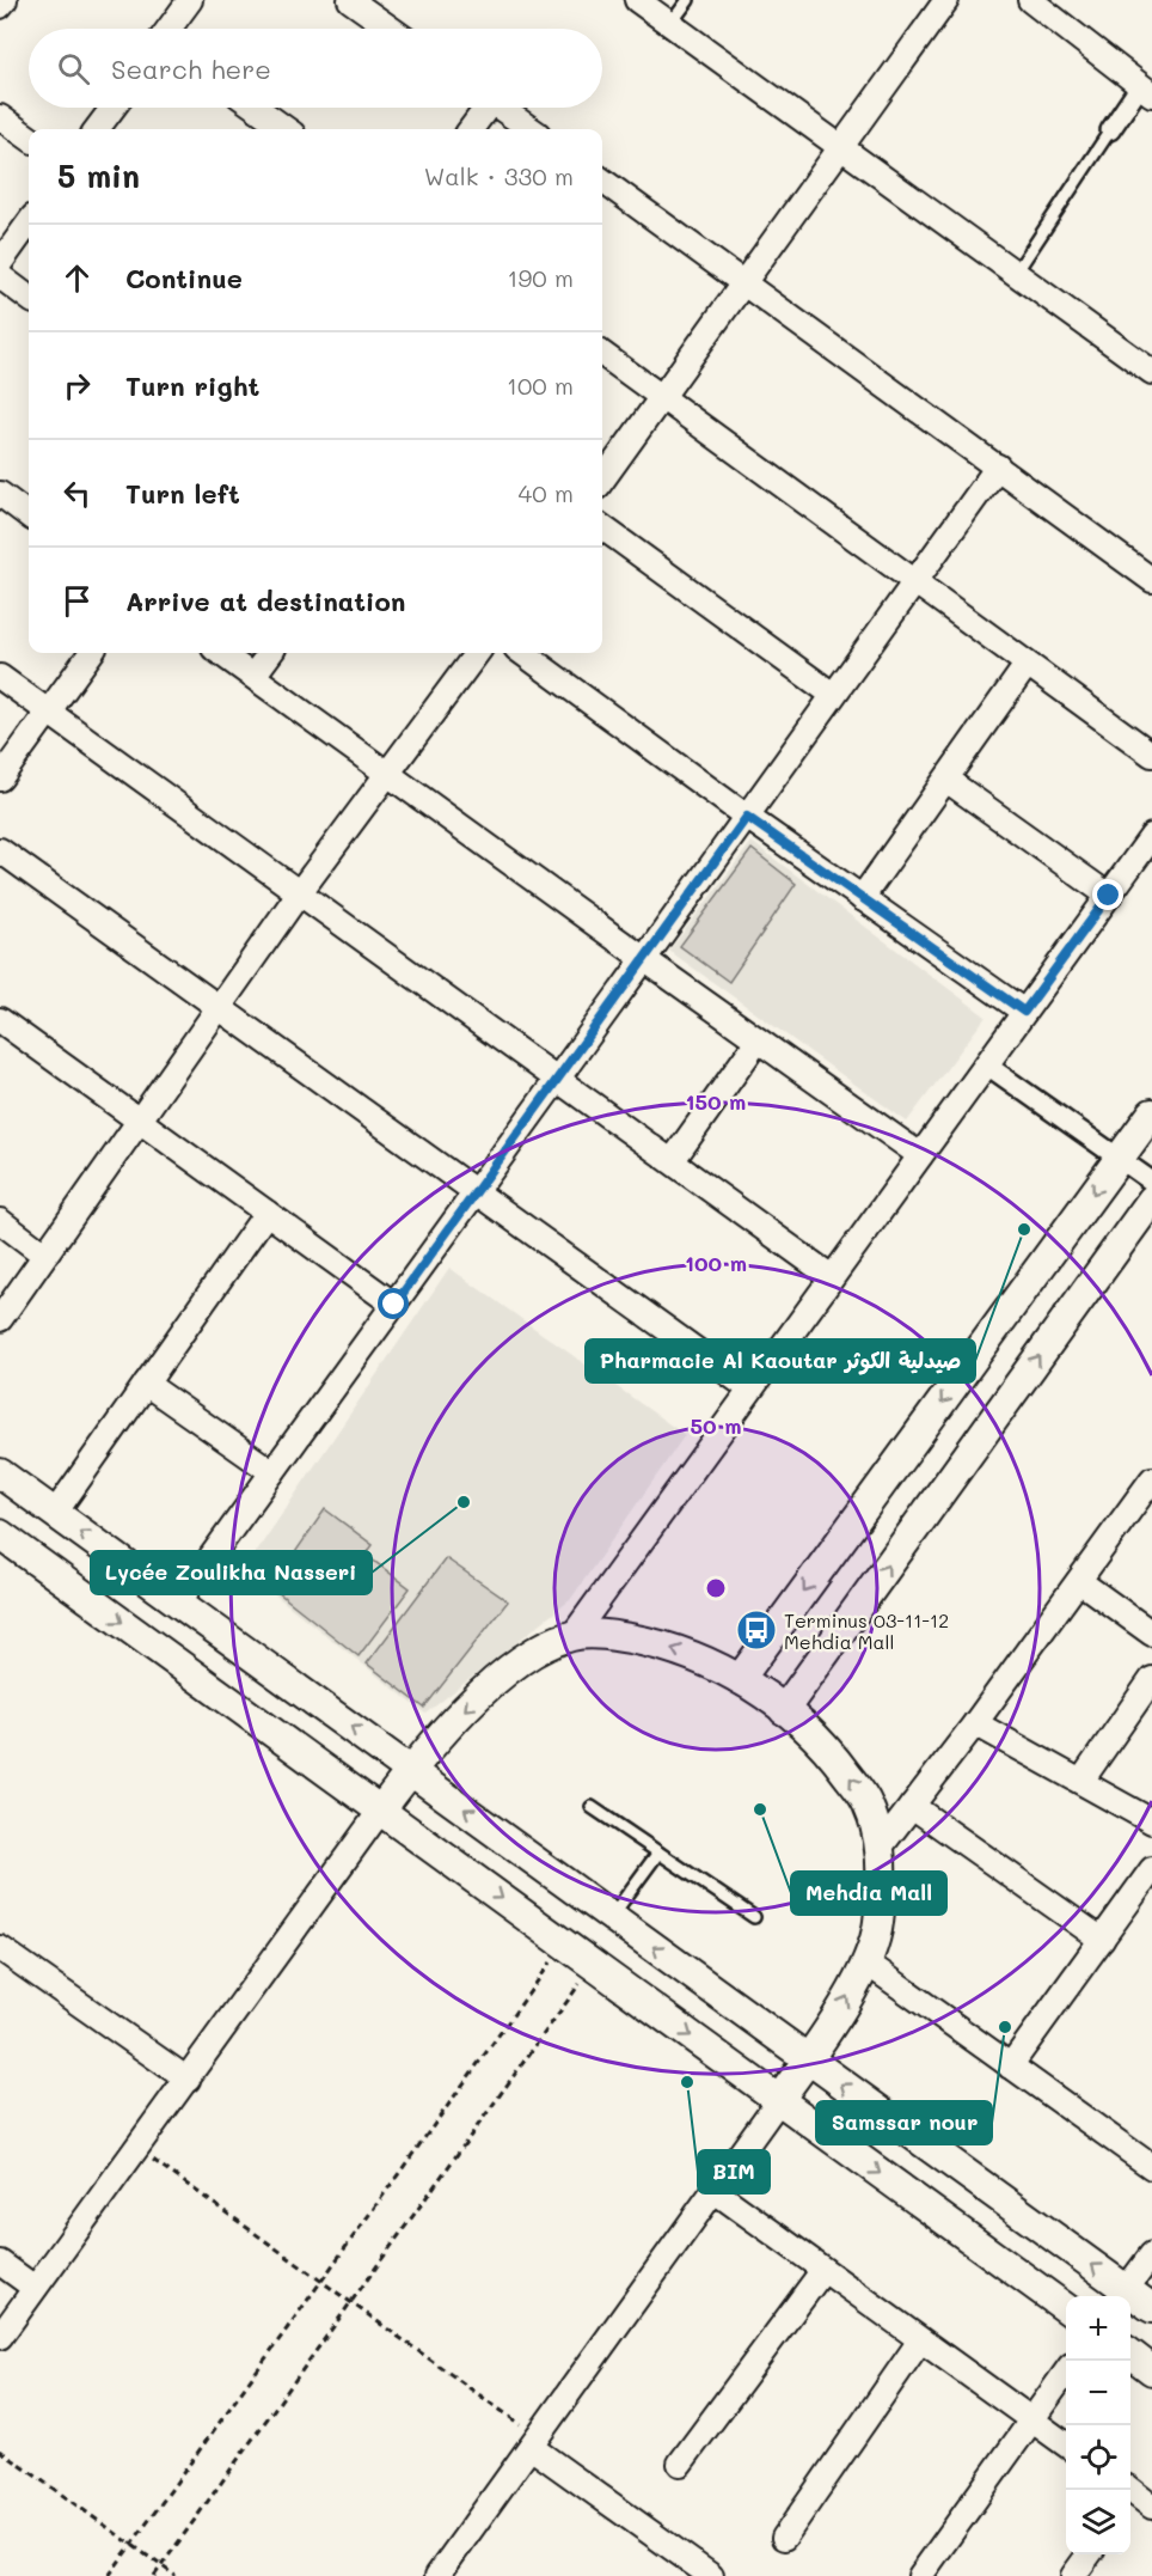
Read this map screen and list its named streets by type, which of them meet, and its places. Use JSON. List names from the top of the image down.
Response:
{
  "places": {
    "other": [
      "Pharmacie Al Kaoutar صيدلية الكوثر",
      "Lycée Zoulikha Nasseri",
      "Mehdia Mall",
      "Samssar nour",
      "BIM"
    ],
    "bus stop": ["Terminus 03-11-12 Mehdia Mall"]
  },
  "page": {
    "search": "Search here",
    "heading": ["5 min", "Walk · 330 m"],
    "list": [
      ["Continue", "190 m"],
      ["Turn right", "100 m"],
      ["Turn left", "40 m"],
      "Arrive at destination"
    ],
    "map_buttons": ["+", "−"]
  },
  "rings": ["150 m", "100 m", "50 m"]
}
